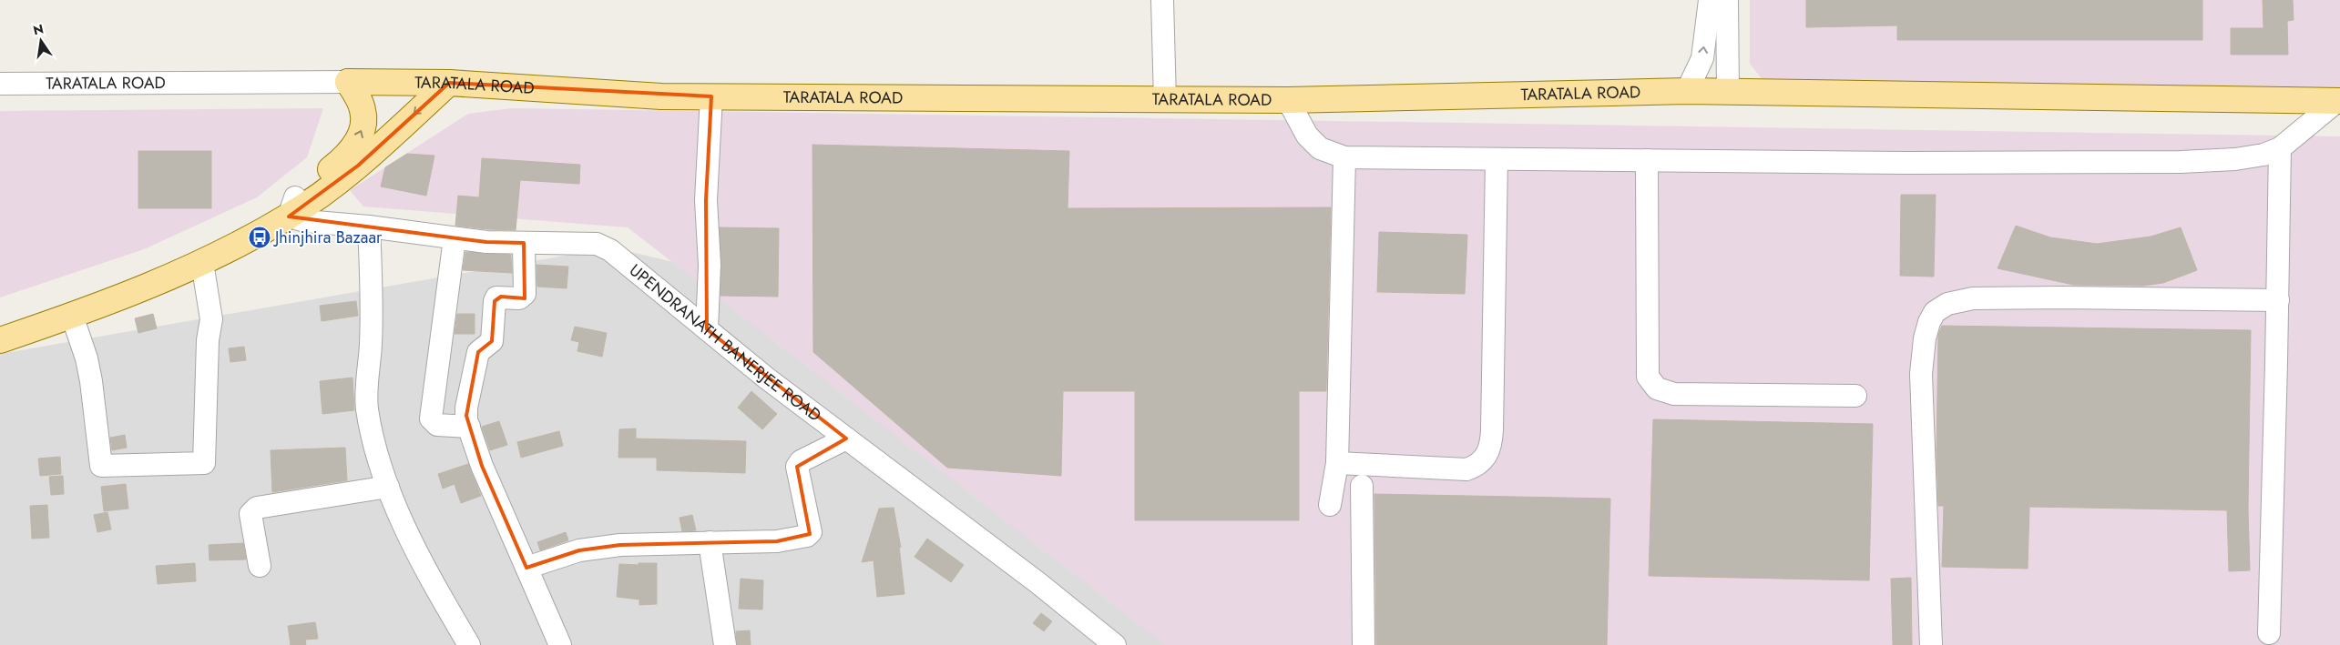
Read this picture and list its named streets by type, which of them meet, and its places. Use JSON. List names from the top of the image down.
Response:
{
  "streets": {
    "main road": ["TARATALA ROAD"],
    "street": ["UPENDRANATH BANERJEE ROAD"]
  },
  "places": {
    "bus stop": ["Jhinjhira Bazaar"]
  },
  "north": "top"
}
